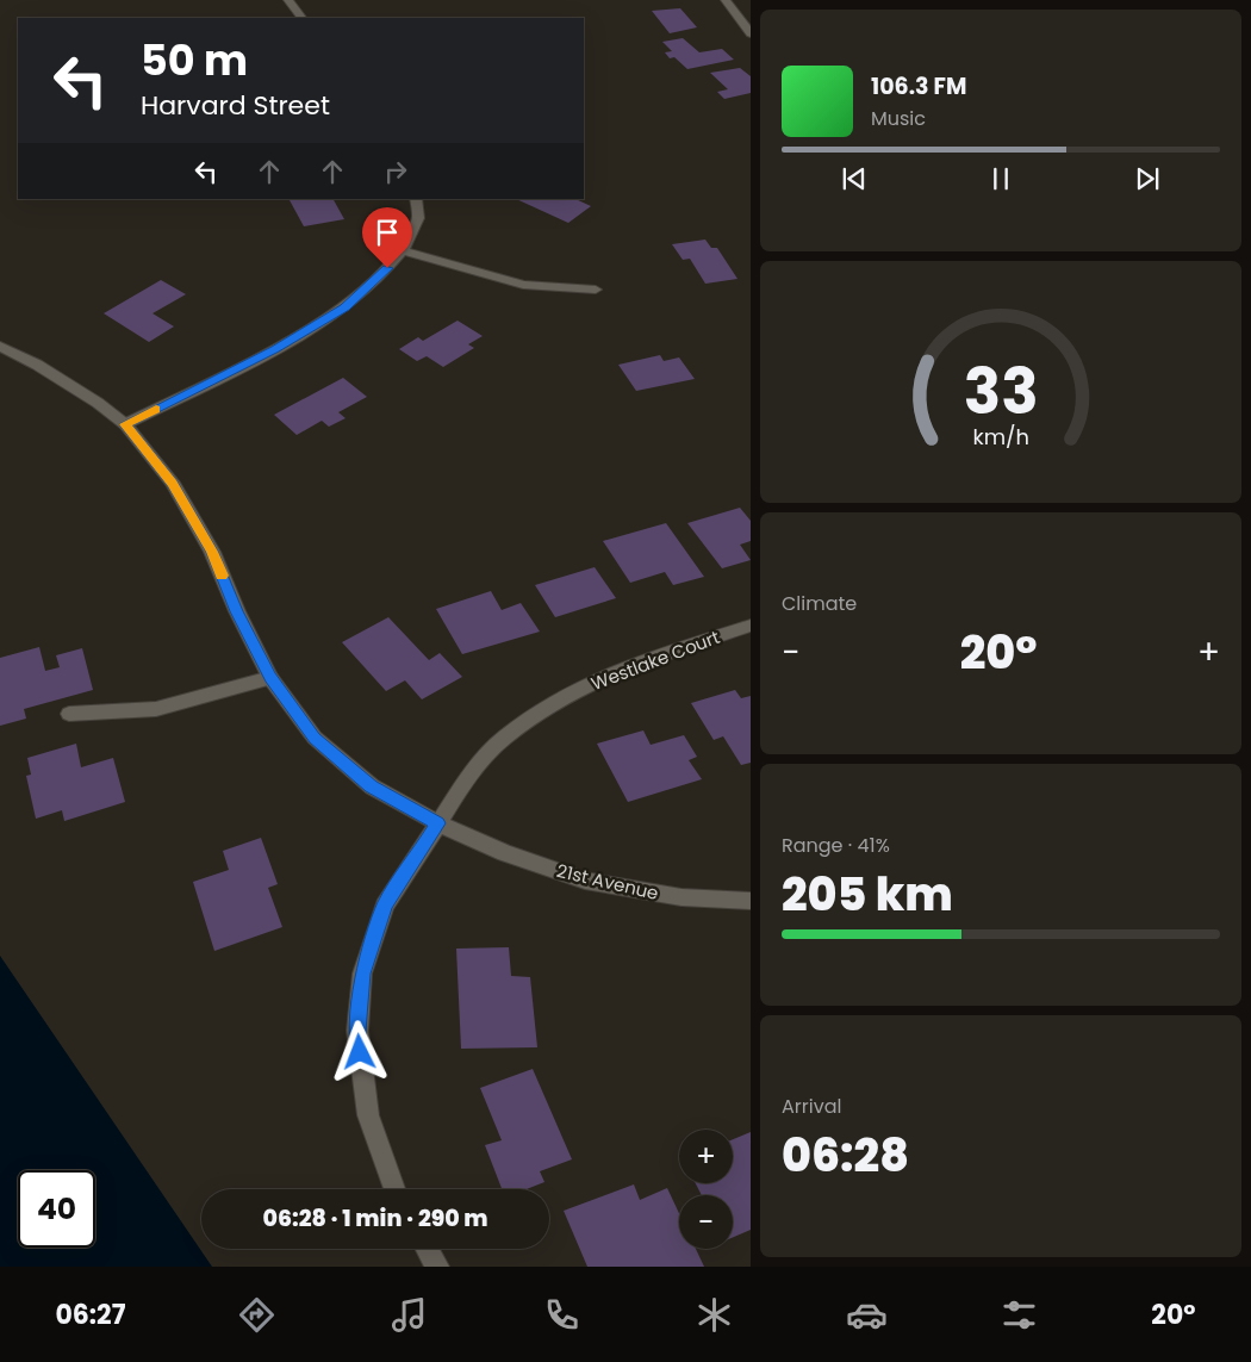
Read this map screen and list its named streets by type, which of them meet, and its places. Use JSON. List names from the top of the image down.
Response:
{
  "streets": {
    "street": ["Westlake Court", "21st Avenue"]
  },
  "crossings": [
    ["Westlake Court", "21st Avenue"]
  ],
  "page": {
    "turn": ["50 m", "Harvard Street"],
    "song": ["106.3 FM", "Music"],
    "tile": [
      "Climate",
      ["Range · 41%", "205 km"],
      ["Arrival", "06:28"]
    ],
    "heat": ["−", "20°", "+"],
    "map_buttons": ["+", "−"],
    "limit": "40",
    "trip": "06:28 · 1 min · 290 m",
    "tabs": ["06:27", "20°"],
    "gauge": ["33", "km/h"]
  }
}
